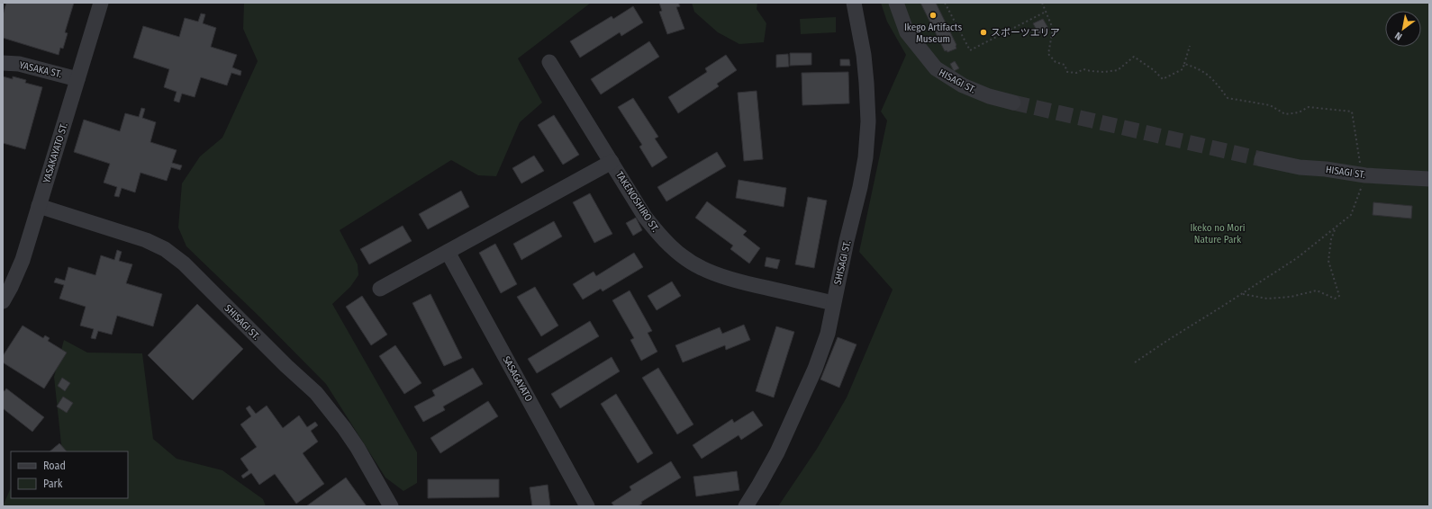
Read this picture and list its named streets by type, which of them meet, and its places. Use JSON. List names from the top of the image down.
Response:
{
  "streets": {
    "lane": [
      "YASAKA ST.",
      "HISAGI ST.",
      "YASAKAYATO ST.",
      "TAKENOSHIRO ST.",
      "SHISAGI ST.",
      "SASAGAYATO"
    ]
  },
  "crossings": [
    ["YASAKA ST.", "YASAKAYATO ST."],
    ["YASAKAYATO ST.", "SHISAGI ST."],
    ["TAKENOSHIRO ST.", "SHISAGI ST."]
  ],
  "parks": ["Ikeko no Mori Nature Park"],
  "places": ["Ikego Artifacts Museum", "スポーツエリア"],
  "legend": ["Road", "Park"],
  "north": "bottom left"
}
